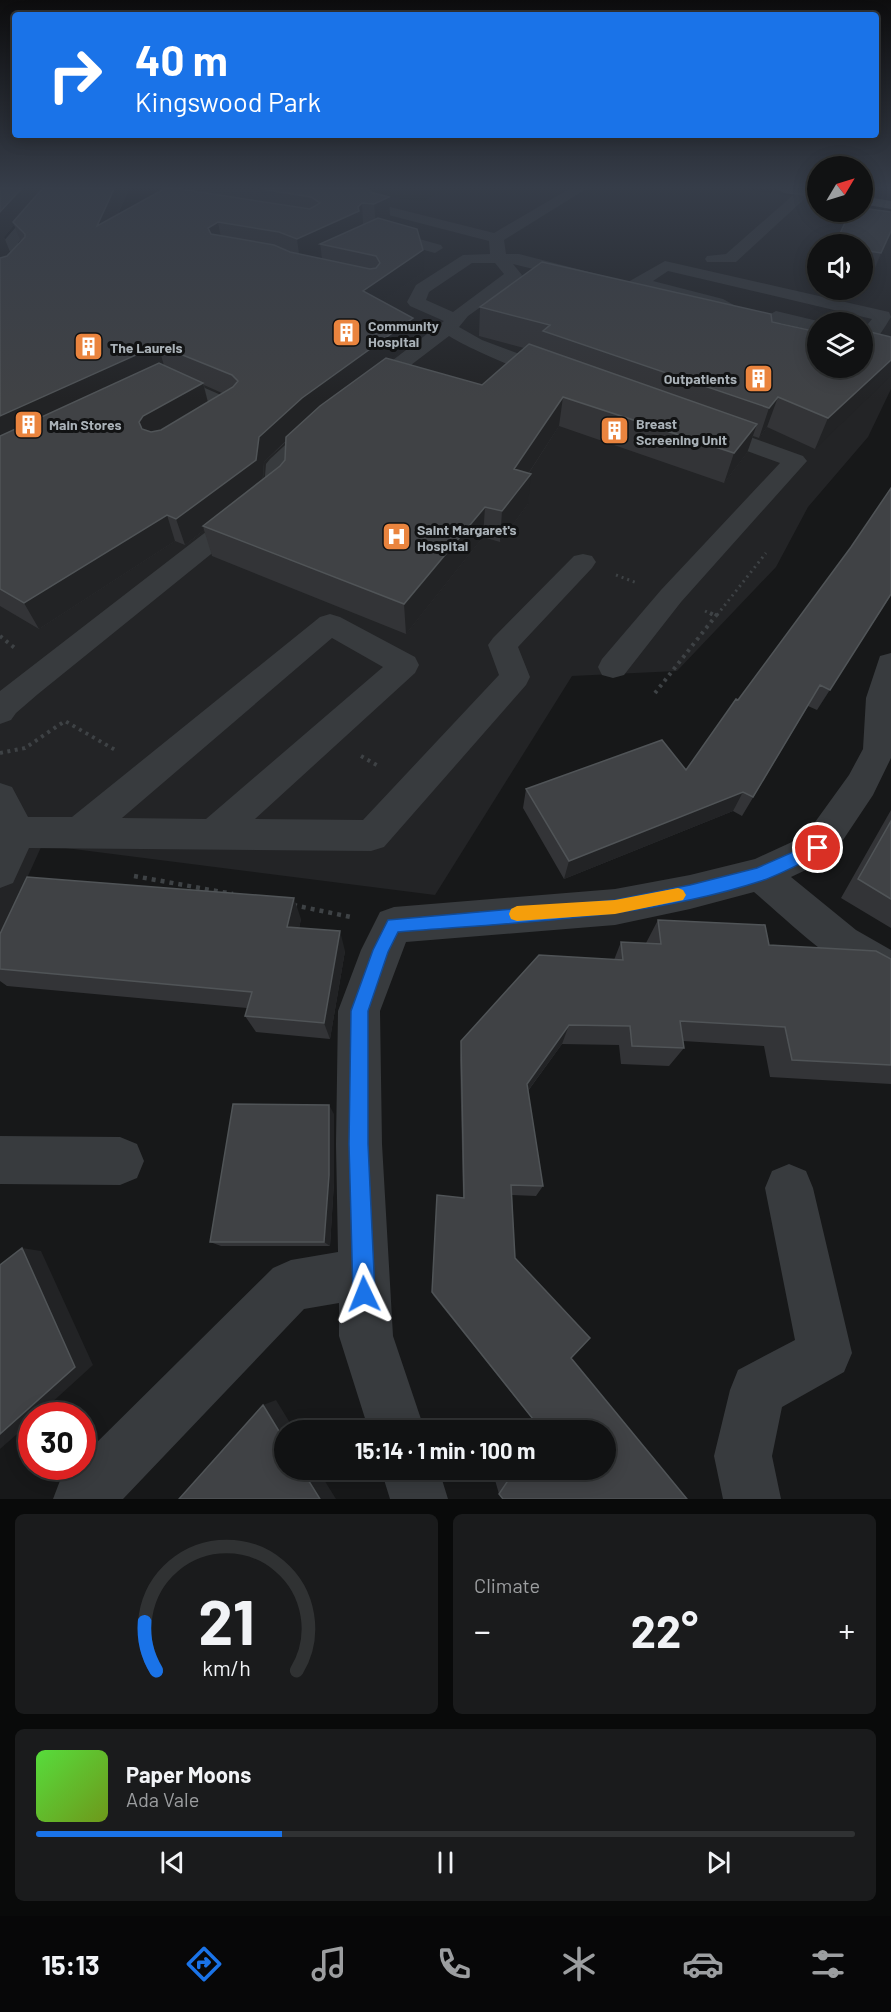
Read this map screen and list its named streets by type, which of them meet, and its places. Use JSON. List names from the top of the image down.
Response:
{
  "places": {
    "building": [
      "Community Hospital",
      "The Laurels",
      "Outpatients",
      "Main Stores",
      "Breast Screening Unit"
    ],
    "hospital": ["Saint Margaret's Hospital"]
  },
  "north": "top right",
  "page": {
    "turn": ["40 m", "Kingswood Park"],
    "limit": "30",
    "trip": "15:14 · 1 min · 100 m",
    "tile": "Climate",
    "heat": ["−", "22°", "+"],
    "song": ["Paper Moons", "Ada Vale"],
    "tabs": "15:13",
    "gauge": ["21", "km/h"]
  }
}
